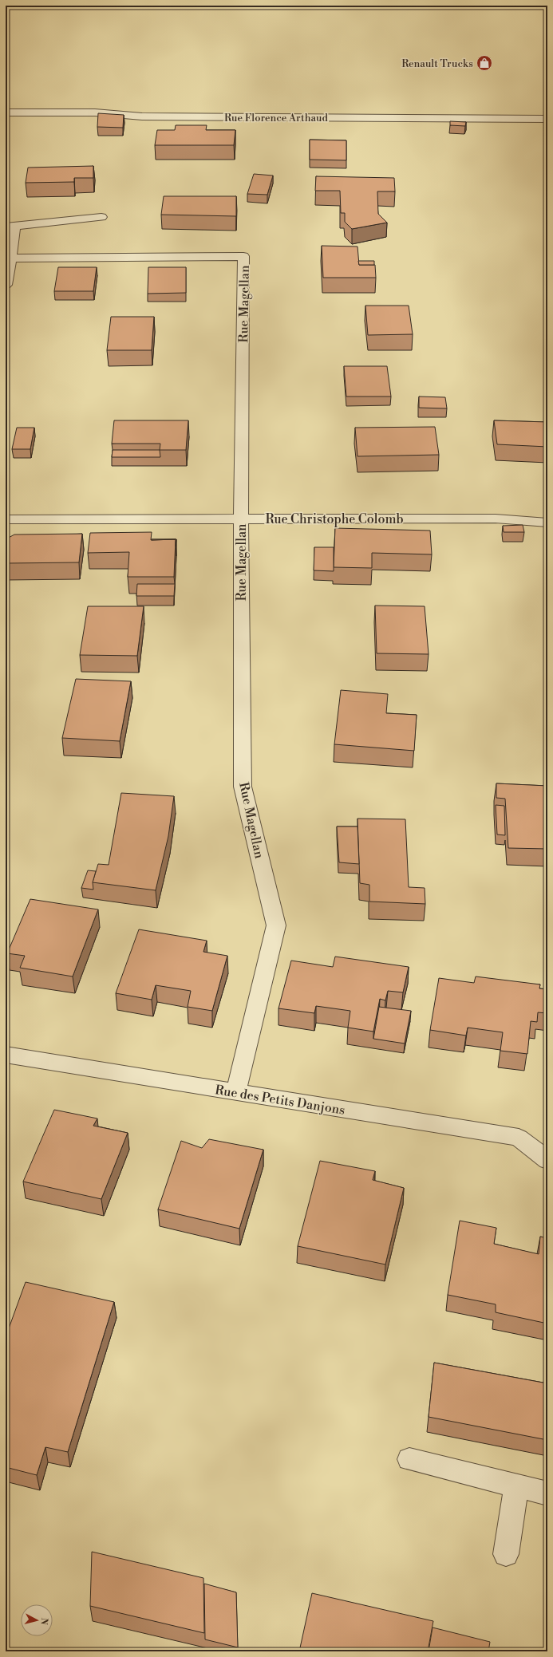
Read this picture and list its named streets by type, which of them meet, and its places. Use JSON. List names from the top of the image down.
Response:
{
  "streets": {
    "street": [
      "Rue Florence Arthaud",
      "Rue Magellan",
      "Rue Christophe Colomb",
      "Rue des Petits Danjons"
    ]
  },
  "crossings": [
    ["Rue Magellan", "Rue Christophe Colomb"],
    ["Rue Magellan", "Rue des Petits Danjons"]
  ],
  "places": {
    "shop": ["Renault Trucks"]
  },
  "north": "right"
}
